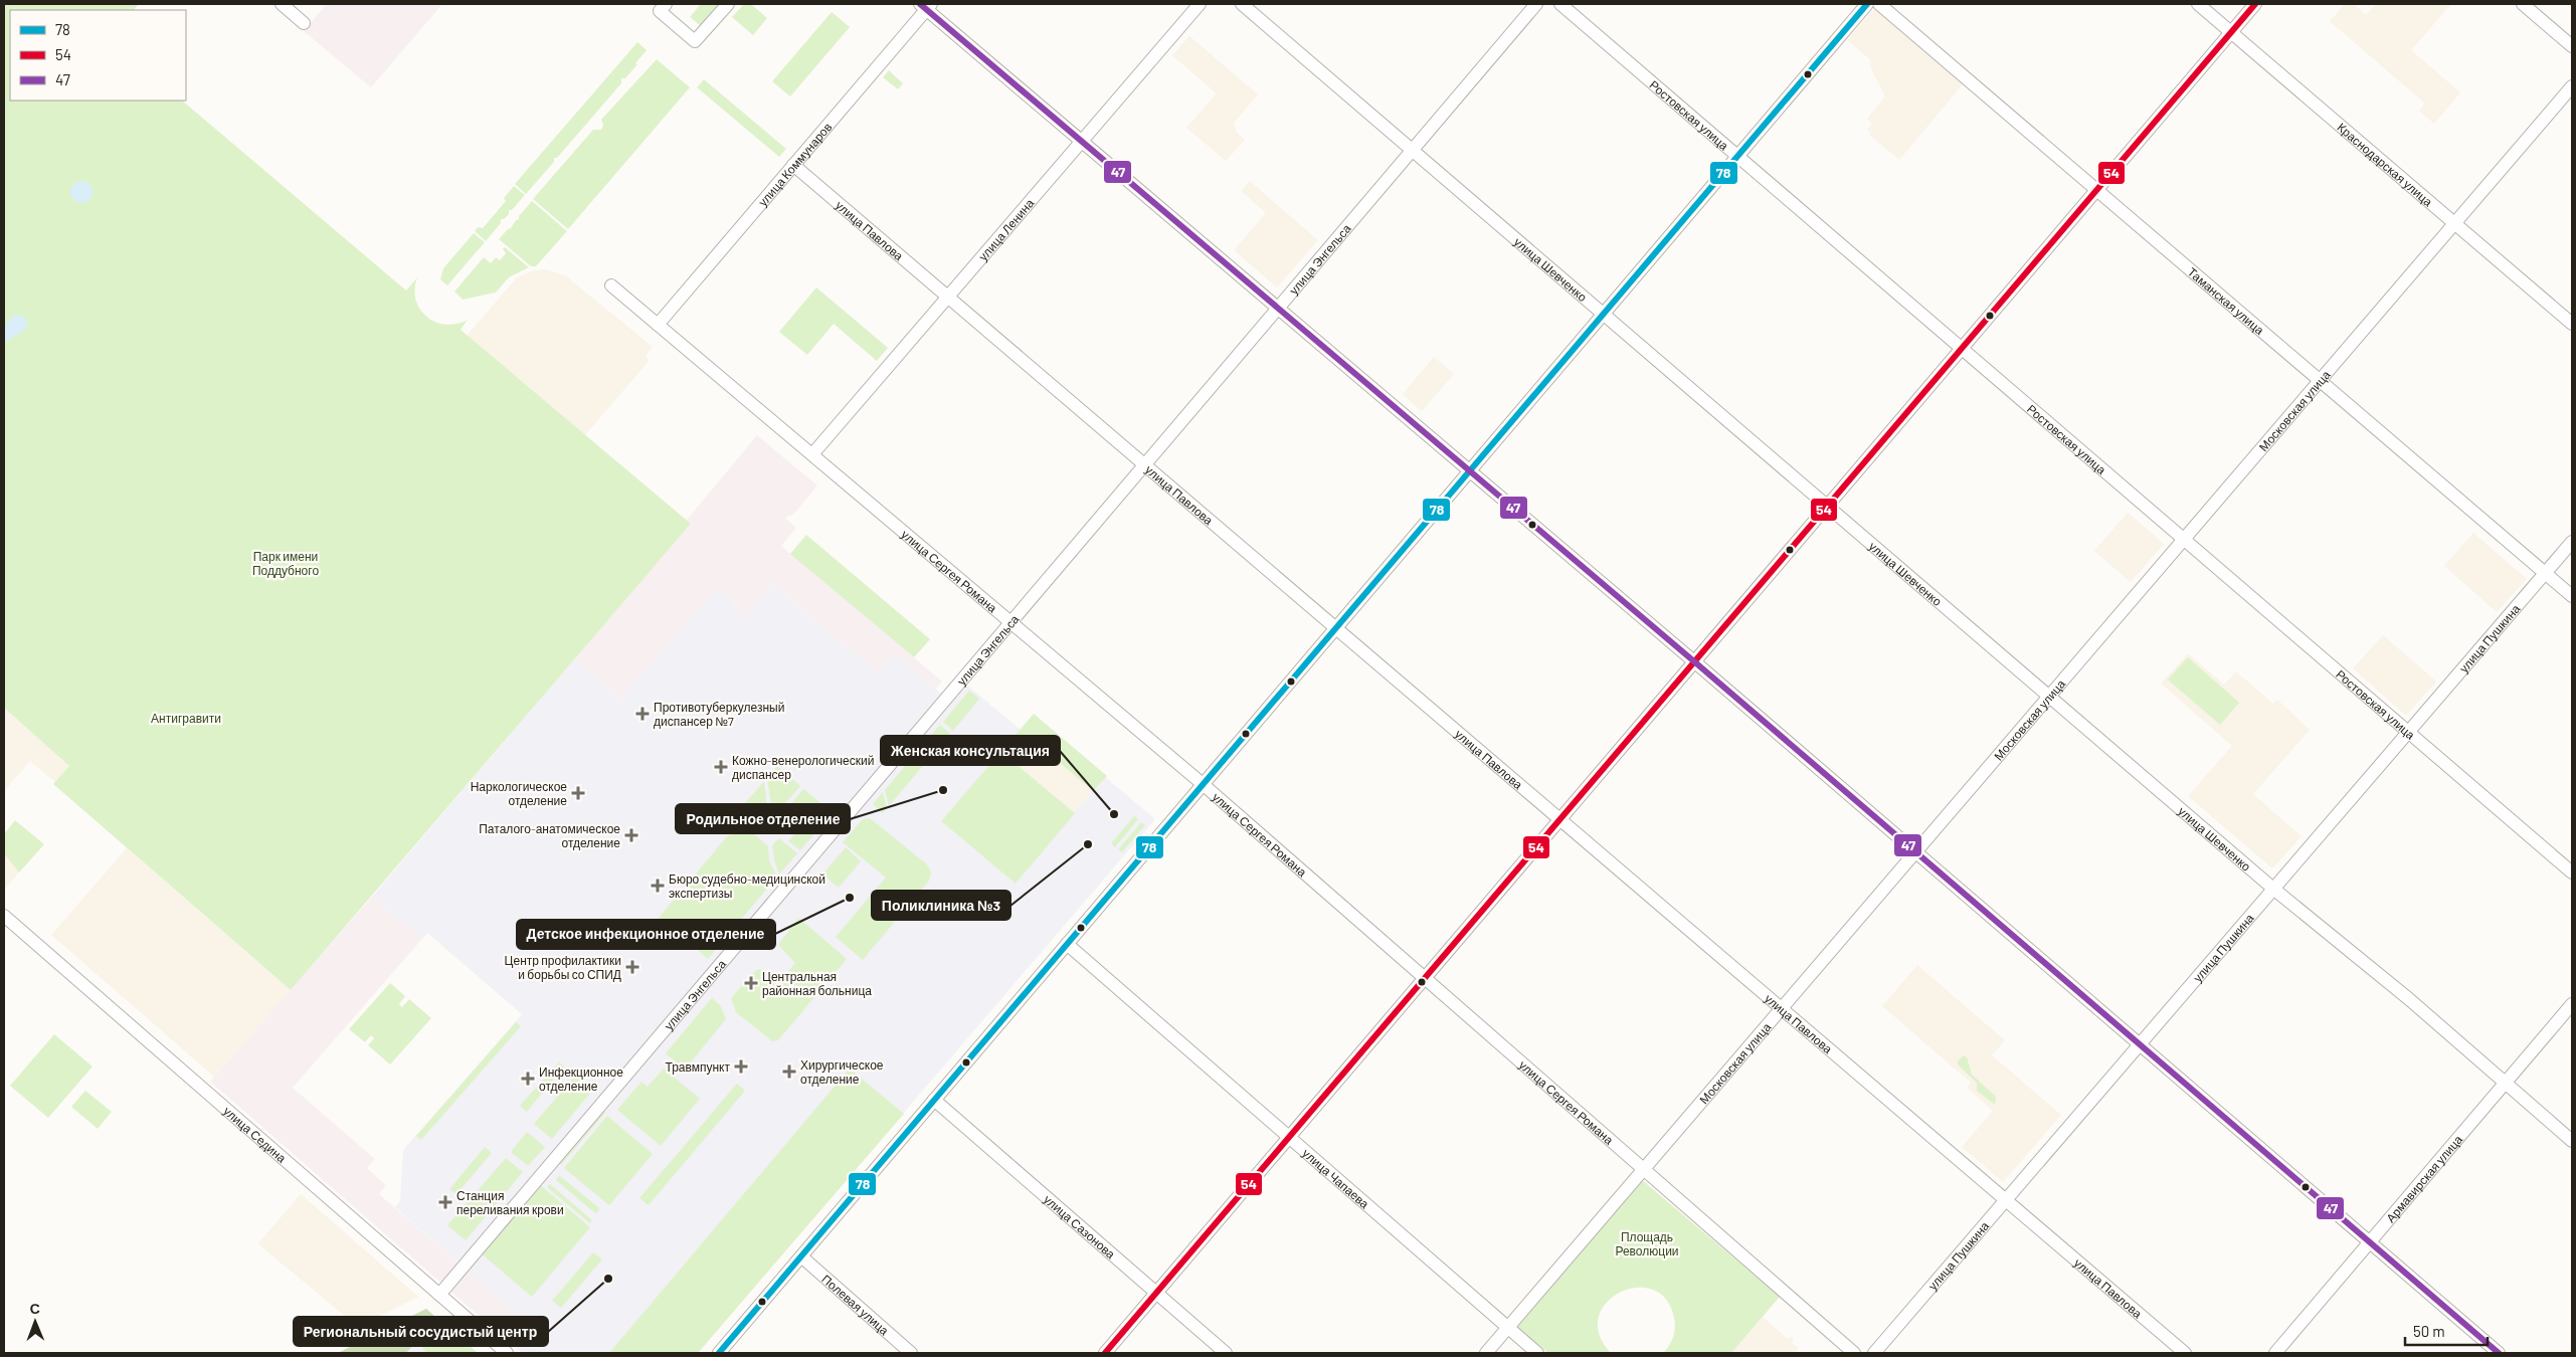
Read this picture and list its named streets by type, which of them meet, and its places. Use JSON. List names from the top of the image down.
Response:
{
  "streets": {
    "street": [
      "Ростовская улица",
      "улица Коммунаров",
      "Краснодарская улица",
      "улица Ленина",
      "улица Павлова",
      "улица Энгельса",
      "улица Шевченко",
      "Таманская улица",
      "Московская улица",
      "улица Сергея Романа",
      "улица Пушкина",
      "улица Седина",
      "улица Чапаева",
      "Армавирская улица",
      "улица Сазонова",
      "Полевая улица"
    ]
  },
  "crossings": [
    ["Ростовская улица", "Московская улица"],
    ["Ростовская улица", "улица Пушкина"],
    ["улица Коммунаров", "улица Павлова"],
    ["улица Коммунаров", "улица Сергея Романа"],
    ["Краснодарская улица", "Московская улица"],
    ["улица Ленина", "улица Павлова"],
    ["улица Ленина", "улица Сергея Романа"],
    ["улица Павлова", "улица Энгельса"],
    ["улица Павлова", "Московская улица"],
    ["улица Павлова", "улица Пушкина"],
    ["улица Энгельса", "улица Шевченко"],
    ["улица Энгельса", "улица Сергея Романа"],
    ["улица Энгельса", "улица Седина"],
    ["улица Шевченко", "Московская улица"],
    ["улица Шевченко", "улица Пушкина"],
    ["улица Шевченко", "Армавирская улица"],
    ["Таманская улица", "Московская улица"],
    ["Таманская улица", "улица Пушкина"],
    ["Московская улица", "улица Сергея Романа"],
    ["Московская улица", "улица Чапаева"]
  ],
  "parks": ["Парк имени Поддубного", "Антигравити", "Площадь Революции"],
  "places": {
    "health": [
      "Противотуберкулезный диспансер №7",
      "Кожно-венерологический диспансер",
      "Наркологическое отделение",
      "Паталого-анатомическое отделение",
      "Бюро судебно-медицинской экспертизы",
      "Центр профилактики и борьбы со СПИД",
      "Центральная районная больница",
      "Травмпункт",
      "Хирургическое отделение",
      "Инфекционное отделение",
      "Станция переливания крови"
    ],
    "other": [
      "Родильное отделение",
      "Женская консультация",
      "Поликлиника №3",
      "Детское инфекционное отделение",
      "Региональный сосудистый центр"
    ]
  },
  "lines": ["transit line 78", "transit line 54", "transit line 47"],
  "legend": ["78", "54", "47"],
  "scale_bar": "50 m",
  "north": "top"
}
